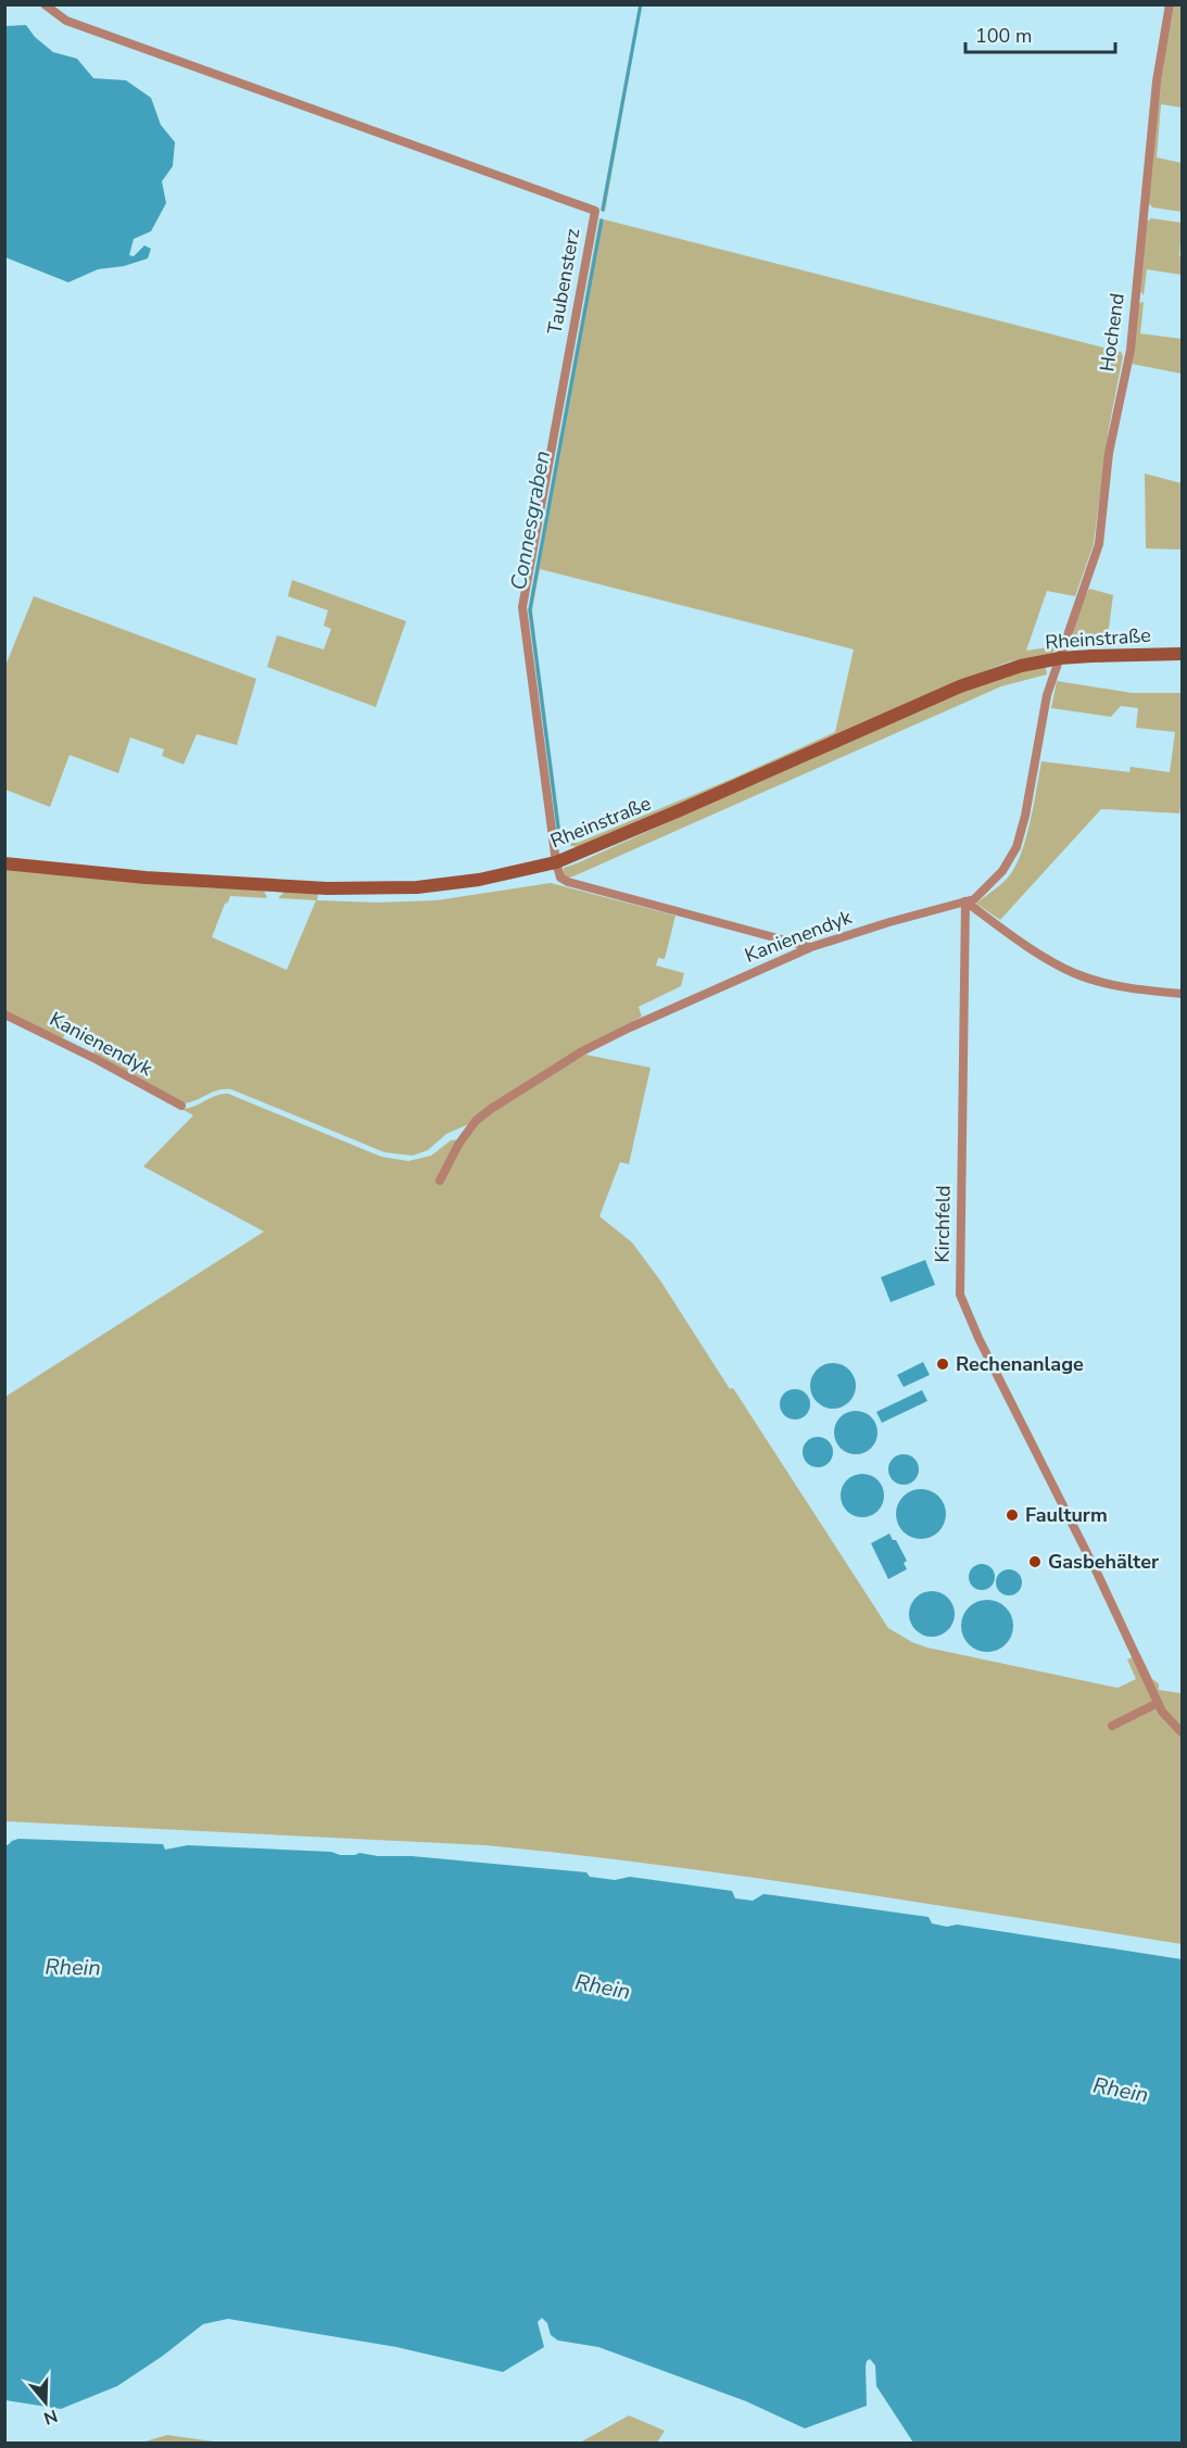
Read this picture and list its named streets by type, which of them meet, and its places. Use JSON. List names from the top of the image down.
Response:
{
  "streets": {
    "main road": ["Rheinstraße"],
    "street": [
      "Taubensterz",
      "Hochend",
      "Kanienendyk",
      "Kirchfeld"
    ]
  },
  "crossings": [
    ["Taubensterz", "Rheinstraße"],
    ["Hochend", "Rheinstraße"],
    ["Hochend", "Kanienendyk"],
    ["Rheinstraße", "Kanienendyk"],
    ["Kanienendyk", "Kirchfeld"]
  ],
  "water": ["Connesgraben", "Rhein"],
  "places": ["Rechenanlage", "Faulturm", "Gasbehälter"],
  "scale_bar": "100 m",
  "north": "bottom"
}
